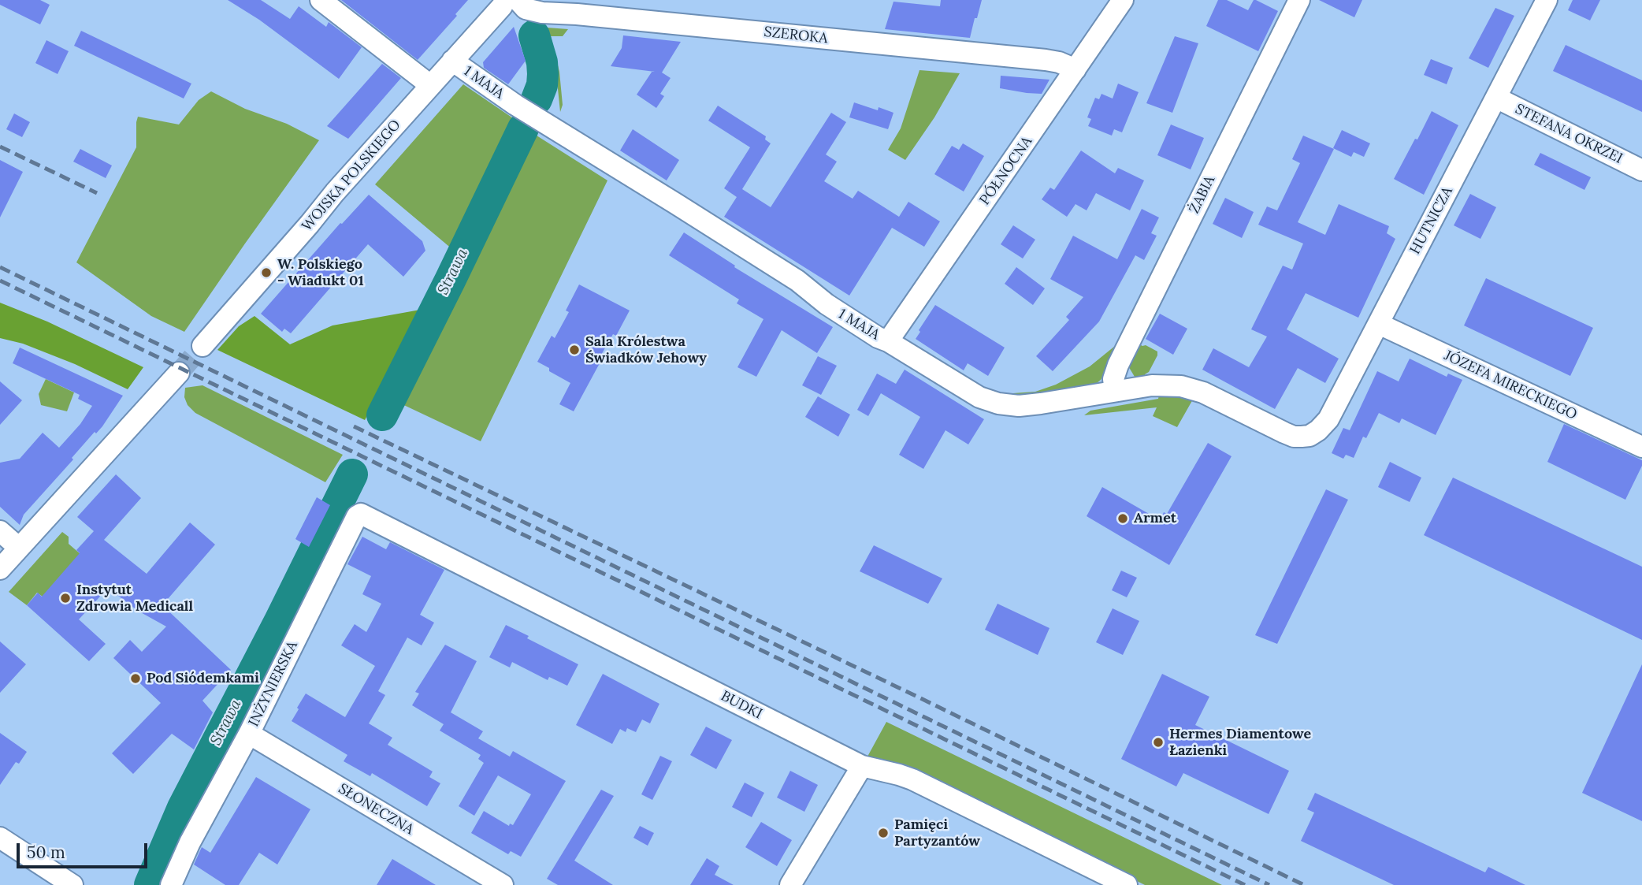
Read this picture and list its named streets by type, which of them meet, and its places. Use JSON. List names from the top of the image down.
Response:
{
  "streets": {
    "street": [
      "SZEROKA",
      "1 MAJA",
      "STEFANA OKRZEI",
      "PÓŁNOCNA",
      "WOJSKA POLSKIEGO",
      "ŻABIA",
      "HUTNICZA",
      "JÓZEFA MIRECKIEGO",
      "INŻYNIERSKA",
      "BUDKI",
      "SŁONECZNA"
    ]
  },
  "crossings": [
    ["SZEROKA", "PÓŁNOCNA"],
    ["SZEROKA", "WOJSKA POLSKIEGO"],
    ["1 MAJA", "PÓŁNOCNA"],
    ["1 MAJA", "WOJSKA POLSKIEGO"],
    ["1 MAJA", "ŻABIA"],
    ["1 MAJA", "HUTNICZA"],
    ["STEFANA OKRZEI", "HUTNICZA"],
    ["HUTNICZA", "JÓZEFA MIRECKIEGO"],
    ["INŻYNIERSKA", "BUDKI"],
    ["INŻYNIERSKA", "SŁONECZNA"]
  ],
  "water": ["Strawa"],
  "places": [
    "W. Polskiego - Wiadukt 01",
    "Sala Królestwa Świadków Jehowy",
    "Armet",
    "Instytut Zdrowia Medicall",
    "Pod Siódemkami",
    "Hermes Diamentowe Łazienki",
    "Pamięci Partyzantów"
  ],
  "scale_bar": "50 m"
}
